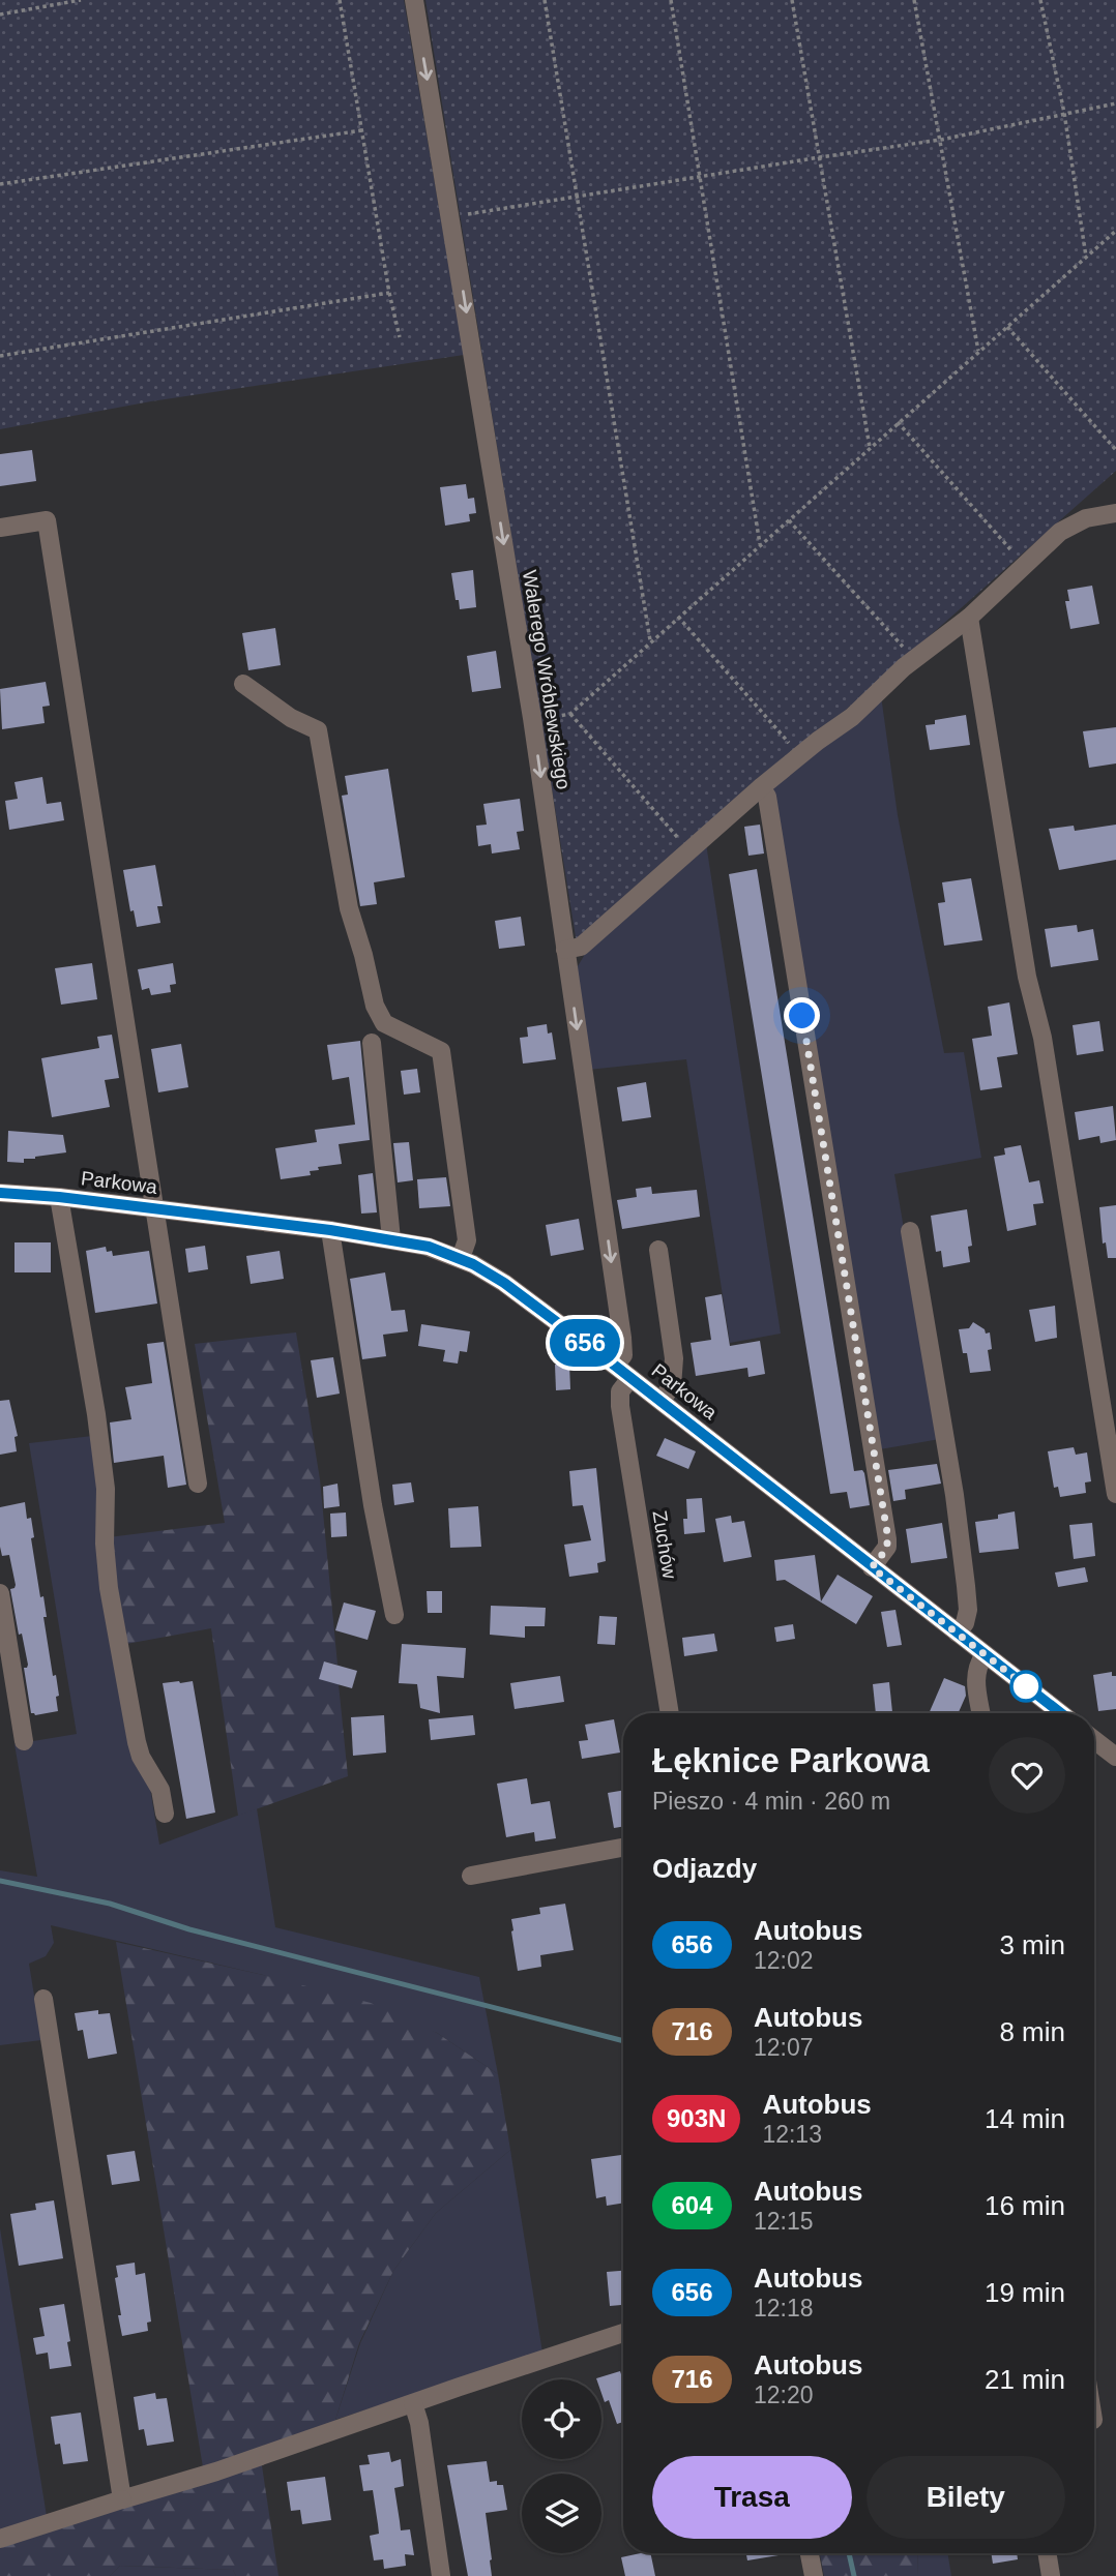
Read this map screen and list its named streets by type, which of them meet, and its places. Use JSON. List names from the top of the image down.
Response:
{
  "streets": {
    "street": ["Walerego Wróblewskiego", "Parkowa", "Zuchów"]
  },
  "crossings": [
    ["Walerego Wróblewskiego", "Parkowa"],
    ["Parkowa", "Zuchów"]
  ],
  "one_way": ["Walerego Wróblewskiego"],
  "lines": ["bus line 656"],
  "page": {
    "on_map": "656",
    "heading": [
      ["Łęknice Parkowa", "Pieszo · 4 min · 260 m"],
      "Odjazdy"
    ],
    "list": [
      {
        "mark": "656",
        "name": "Autobus",
        "note": "12:02",
        "value": "3 min"
      },
      {
        "mark": "716",
        "name": "Autobus",
        "note": "12:07",
        "value": "8 min"
      },
      {
        "mark": "903N",
        "name": "Autobus",
        "note": "12:13",
        "value": "14 min"
      },
      {
        "mark": "604",
        "name": "Autobus",
        "note": "12:15",
        "value": "16 min"
      },
      {
        "mark": "656",
        "name": "Autobus",
        "note": "12:18",
        "value": "19 min"
      },
      {
        "mark": "716",
        "name": "Autobus",
        "note": "12:20",
        "value": "21 min"
      }
    ],
    "buttons": ["Trasa", "Bilety"]
  }
}
